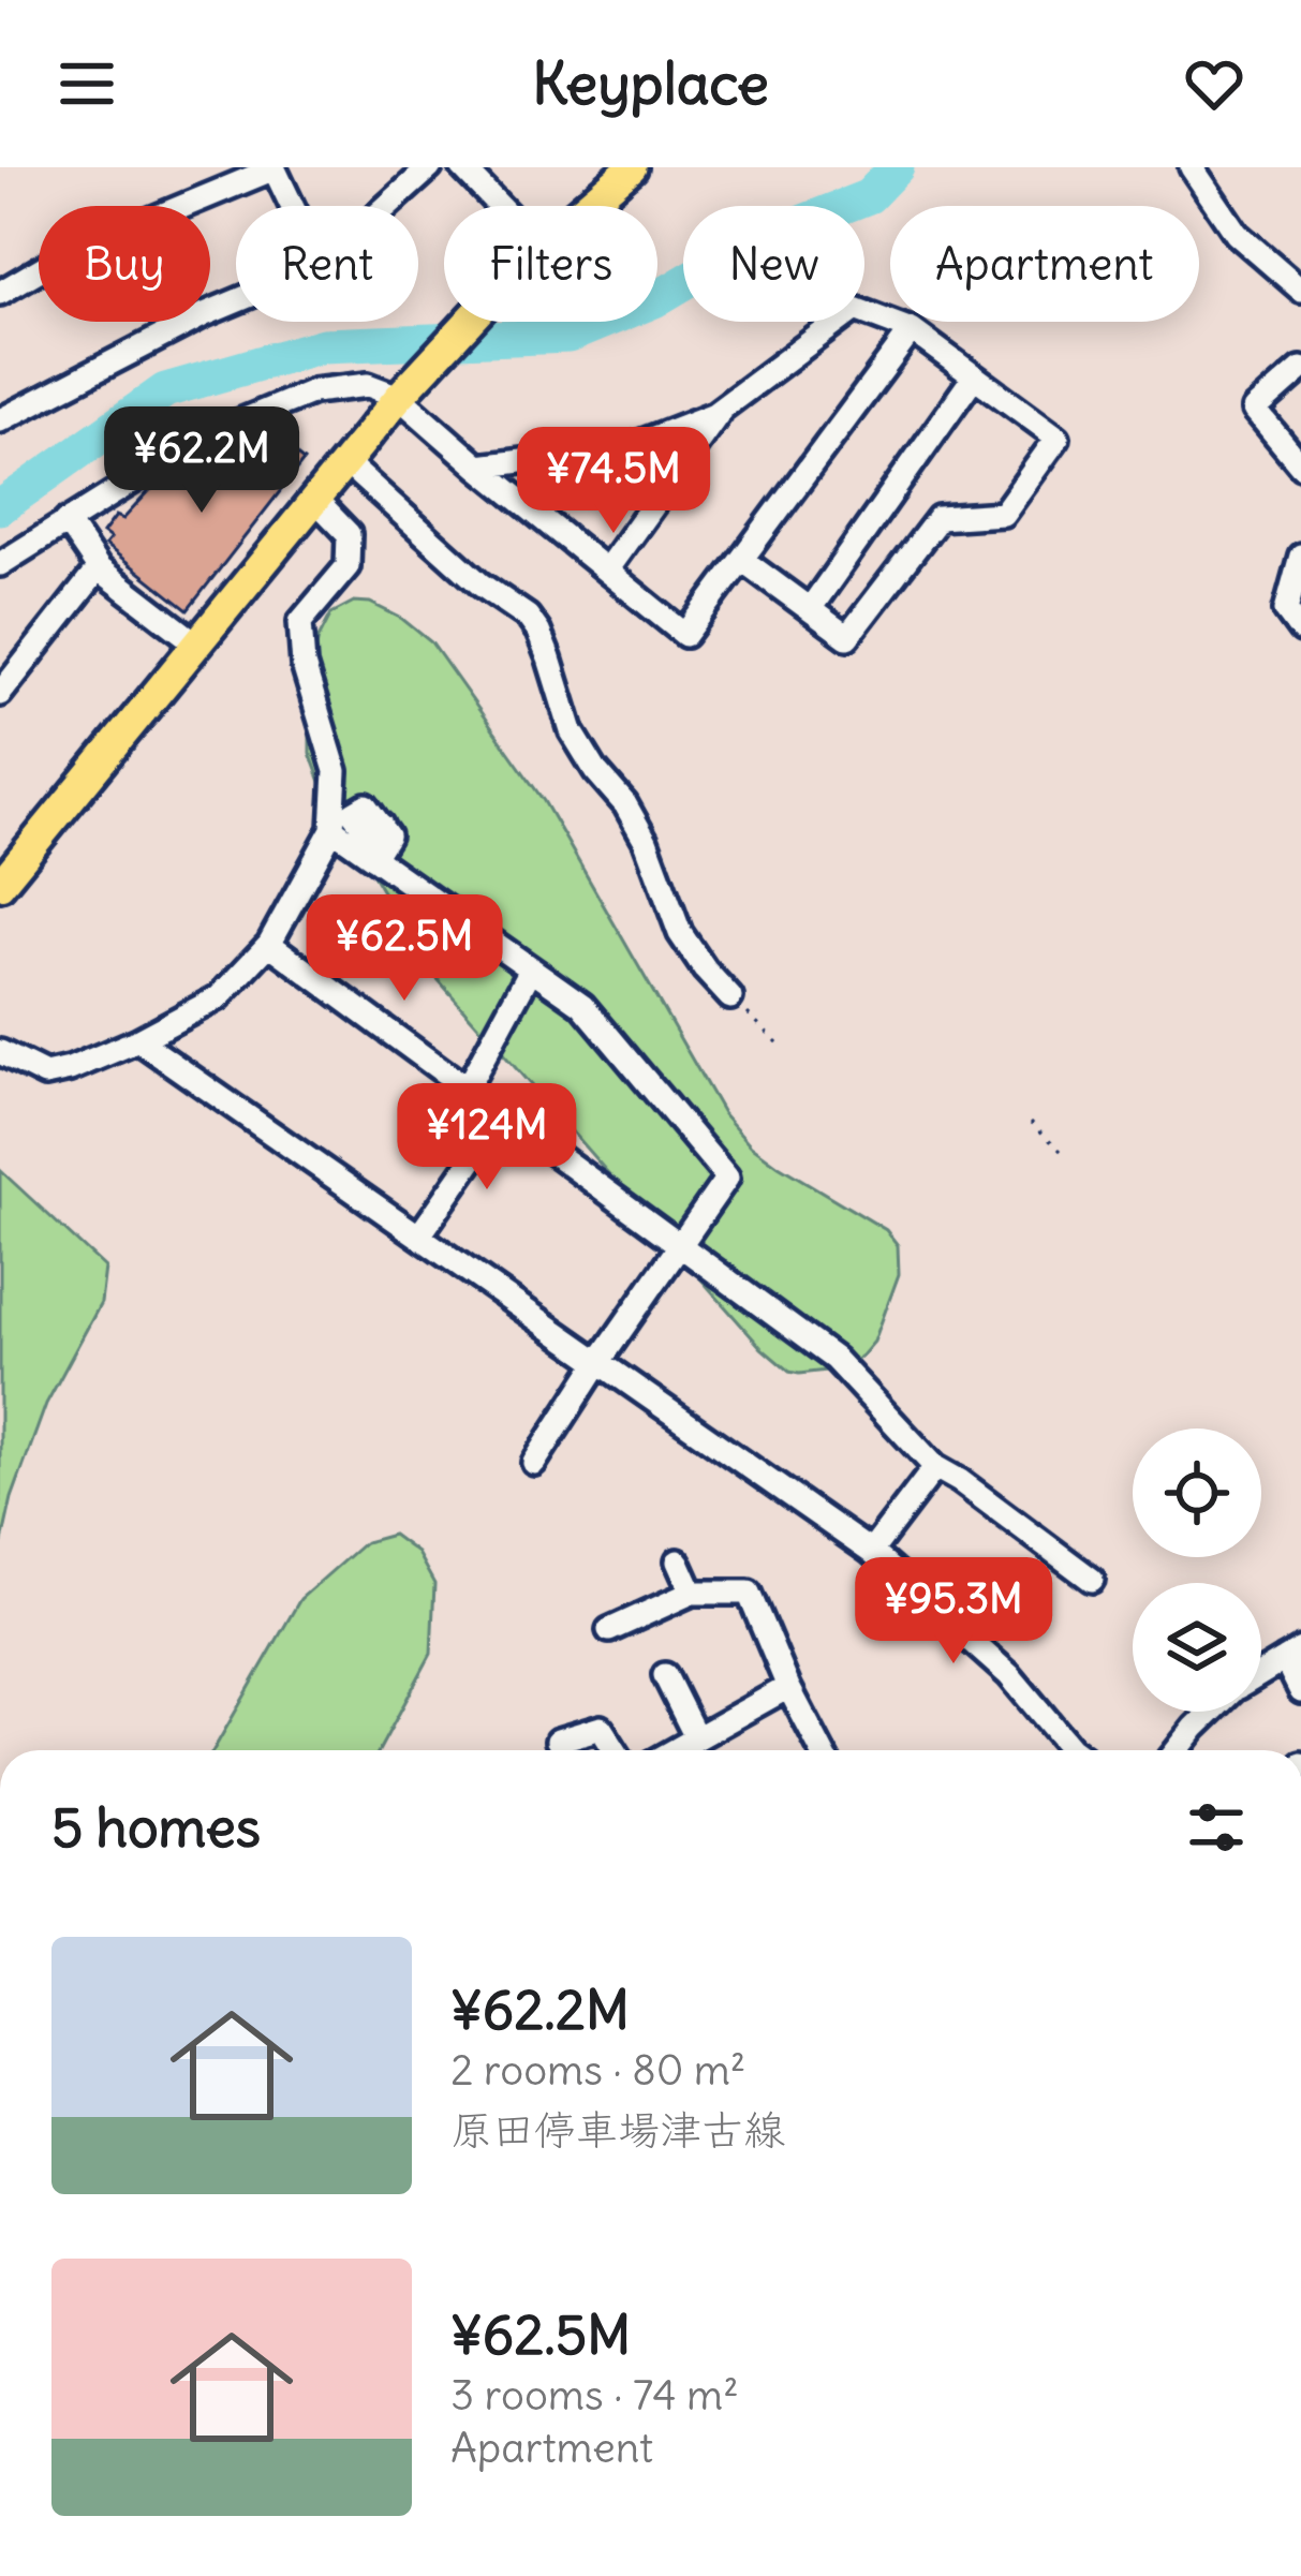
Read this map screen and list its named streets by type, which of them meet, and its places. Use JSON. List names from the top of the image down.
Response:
{
  "page": {
    "header": "Keyplace",
    "chip": [
      "Buy",
      "Rent",
      "Filters",
      "New",
      "Apartment"
    ],
    "price": [
      "¥62.2M",
      "¥74.5M",
      "¥62.5M",
      "¥124M",
      "¥95.3M"
    ],
    "heading": "5 homes",
    "list": [
      {
        "name": "¥62.2M",
        "note": "2 rooms · 80 m² · 原田停車場津古線"
      },
      {
        "name": "¥62.5M",
        "note": "3 rooms · 74 m² · Apartment"
      }
    ]
  }
}
